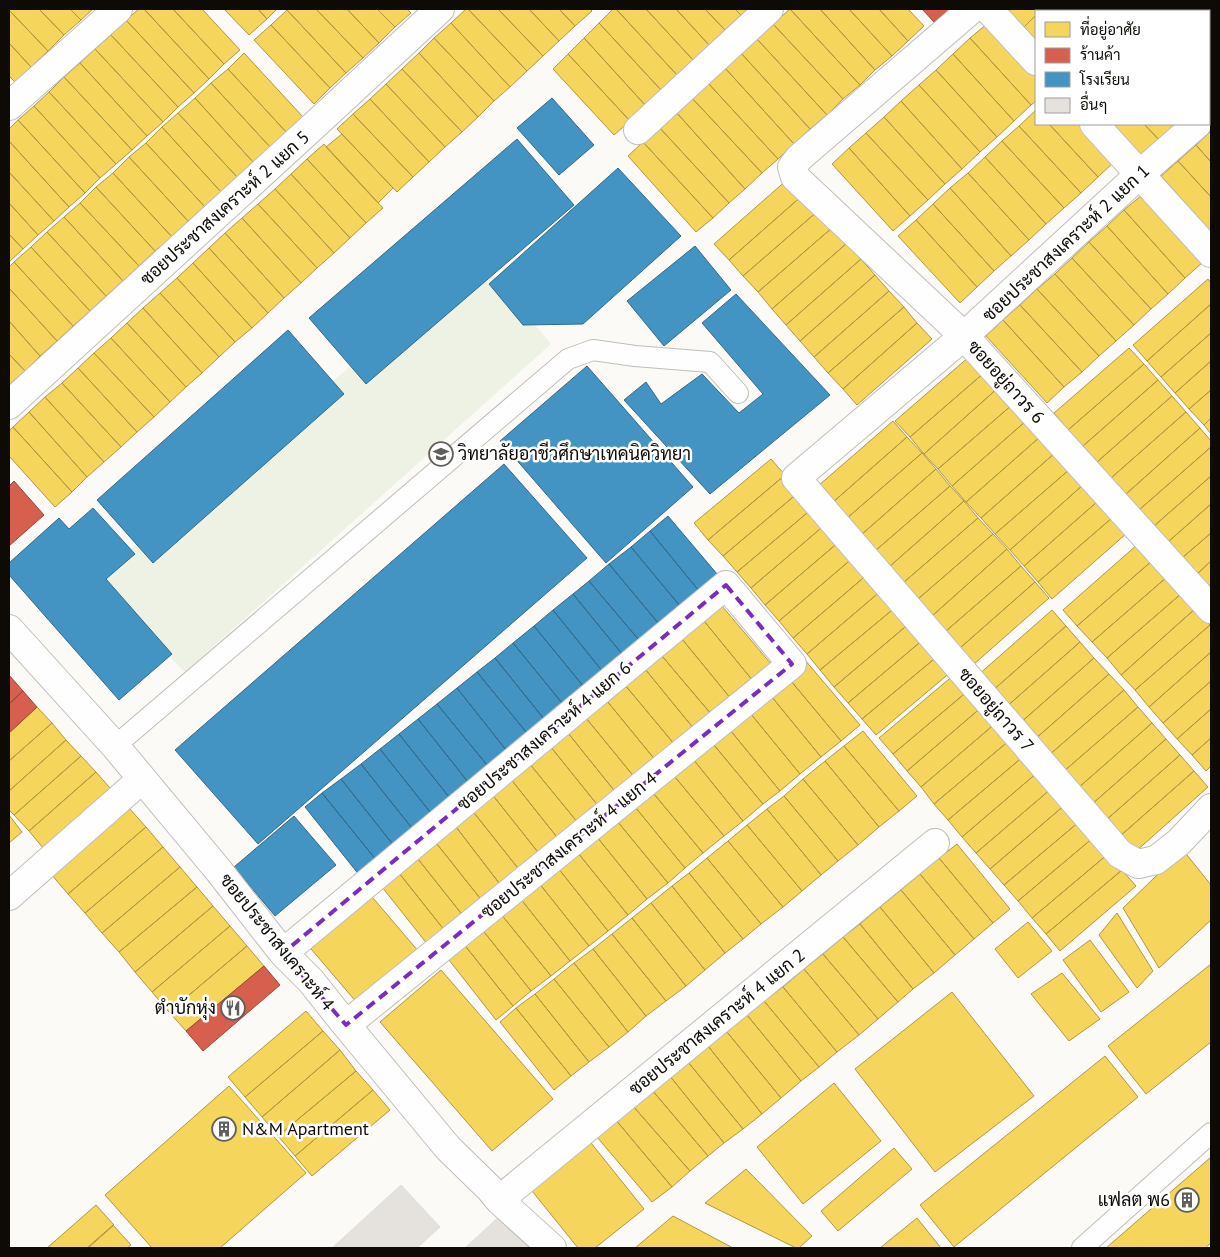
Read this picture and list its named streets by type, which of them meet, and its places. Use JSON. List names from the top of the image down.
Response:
{
  "streets": {
    "street": [
      "ซอยประชาสงเคราะห์ 2 แยก 5",
      "ซอยประชาสงเคราะห์ 2 แยก 1",
      "ซอยอยู่ถาวร 6",
      "ซอยอยู่ถาวร 7",
      "ซอยประชาสงเคราะห์ 4 แยก 6",
      "ซอยประชาสงเคราะห์ 4 แยก 4",
      "ซอยประชาสงเคราะห์ 4",
      "ซอยประชาสงเคราะห์ 4 แยก 2"
    ]
  },
  "crossings": [
    ["ซอยประชาสงเคราะห์ 2 แยก 1", "ซอยอยู่ถาวร 6"],
    ["ซอยประชาสงเคราะห์ 2 แยก 1", "ซอยอยู่ถาวร 7"],
    ["ซอยประชาสงเคราะห์ 4 แยก 6", "ซอยประชาสงเคราะห์ 4 แยก 4"],
    ["ซอยประชาสงเคราะห์ 4 แยก 6", "ซอยประชาสงเคราะห์ 4"],
    ["ซอยประชาสงเคราะห์ 4 แยก 4", "ซอยประชาสงเคราะห์ 4"],
    ["ซอยประชาสงเคราะห์ 4", "ซอยประชาสงเคราะห์ 4 แยก 2"]
  ],
  "places": {
    "school or university": ["วิทยาลัยอาชีวศึกษาเทคนิควิทยา"],
    "restaurant": ["ตำบักหุ่ง"],
    "building": ["N&M Apartment", "แฟลต พ6"]
  },
  "legend": [
    "ที่อยู่อาศัย",
    "ร้านค้า",
    "โรงเรียน",
    "อื่นๆ"
  ]
}
